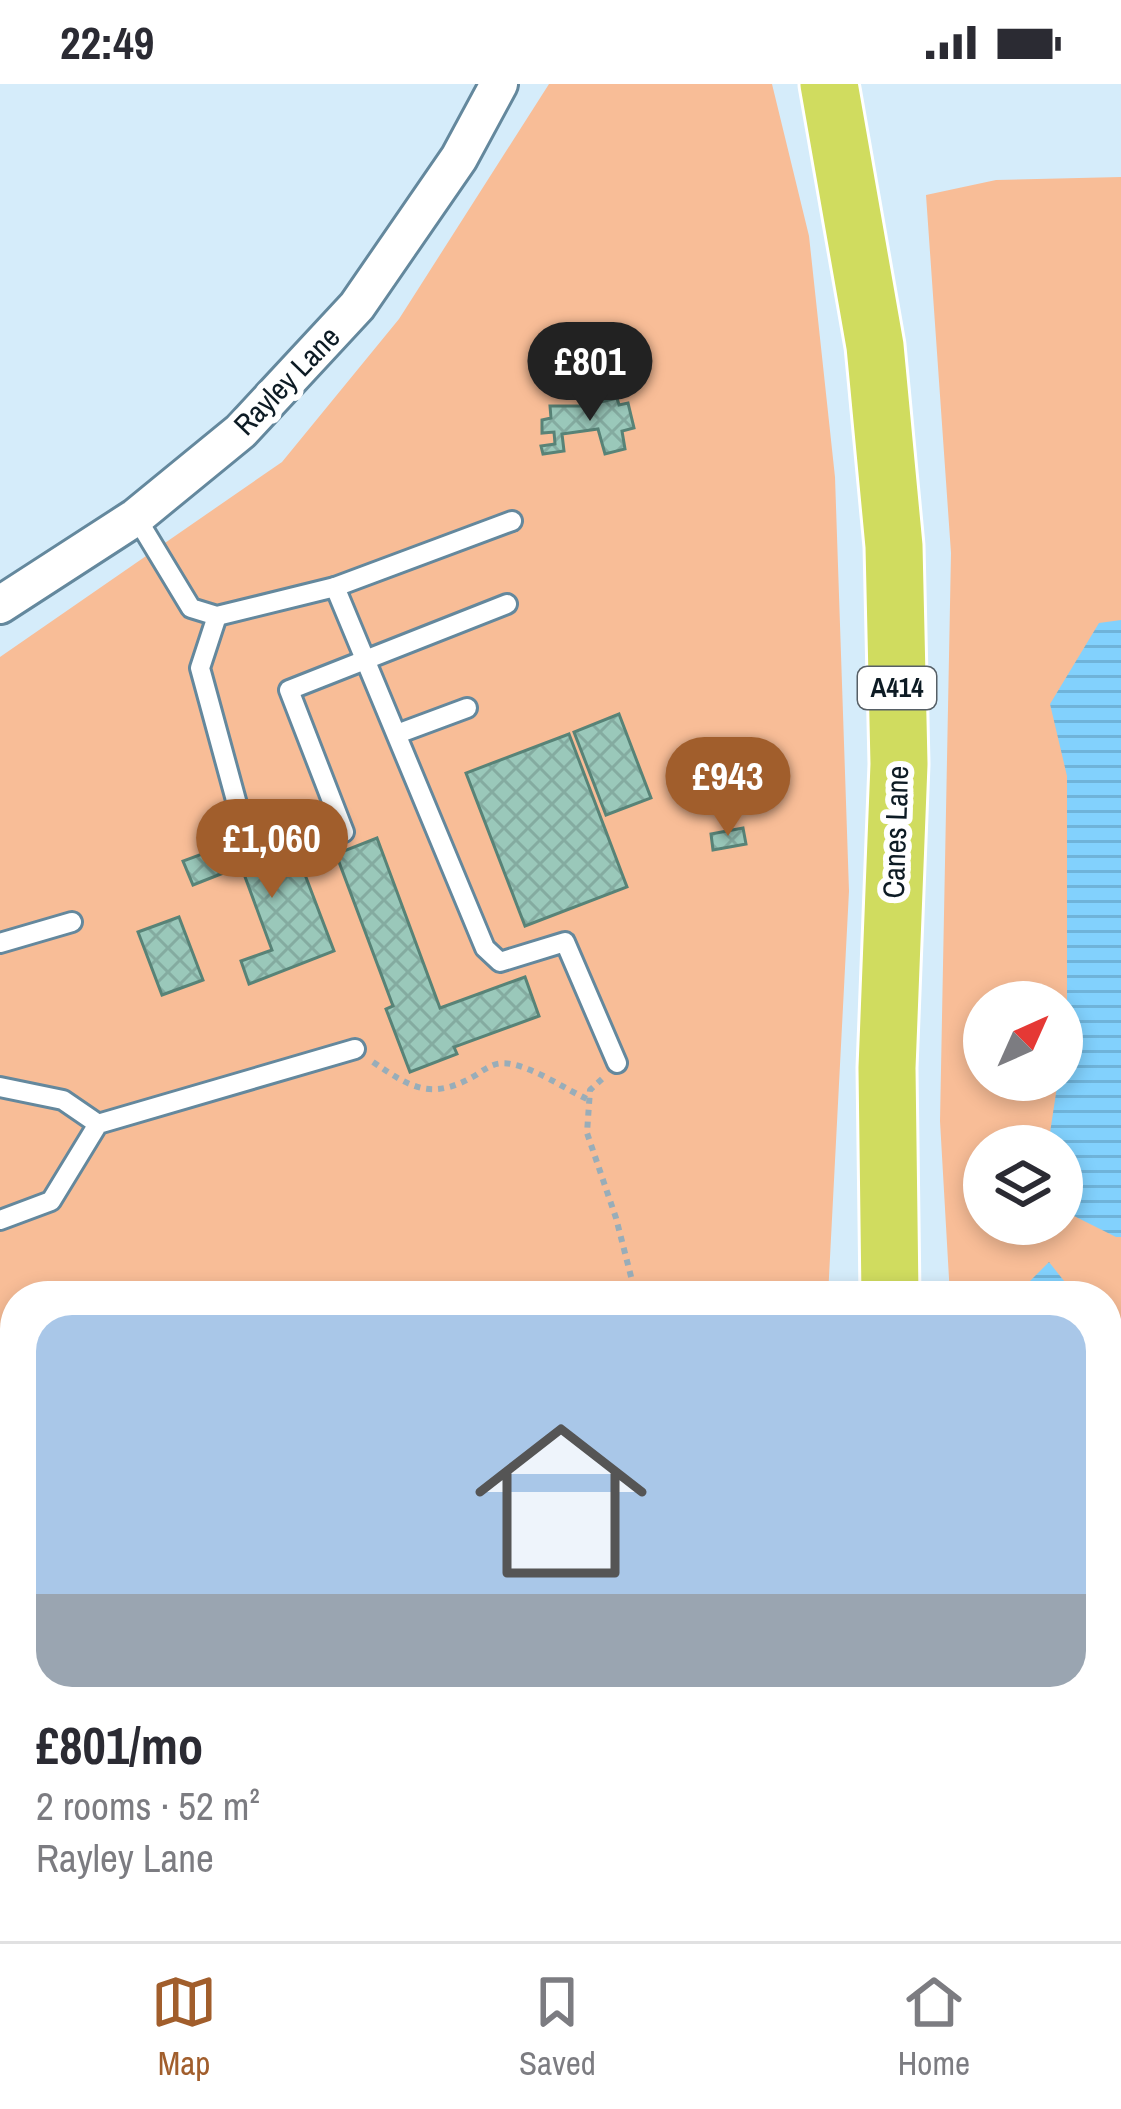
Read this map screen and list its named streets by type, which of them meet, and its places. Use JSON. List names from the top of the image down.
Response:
{
  "streets": {
    "highway": ["A414", "Canes Lane"],
    "street": ["Rayley Lane"]
  },
  "north": "top right",
  "page": {
    "status": "22:49",
    "price": ["£801", "£943", "£1,060"],
    "list": [
      {
        "name": "£801/mo",
        "note": "2 rooms · 52 m² · Rayley Lane"
      }
    ],
    "tabs": ["Map", "Saved", "Home"]
  }
}
